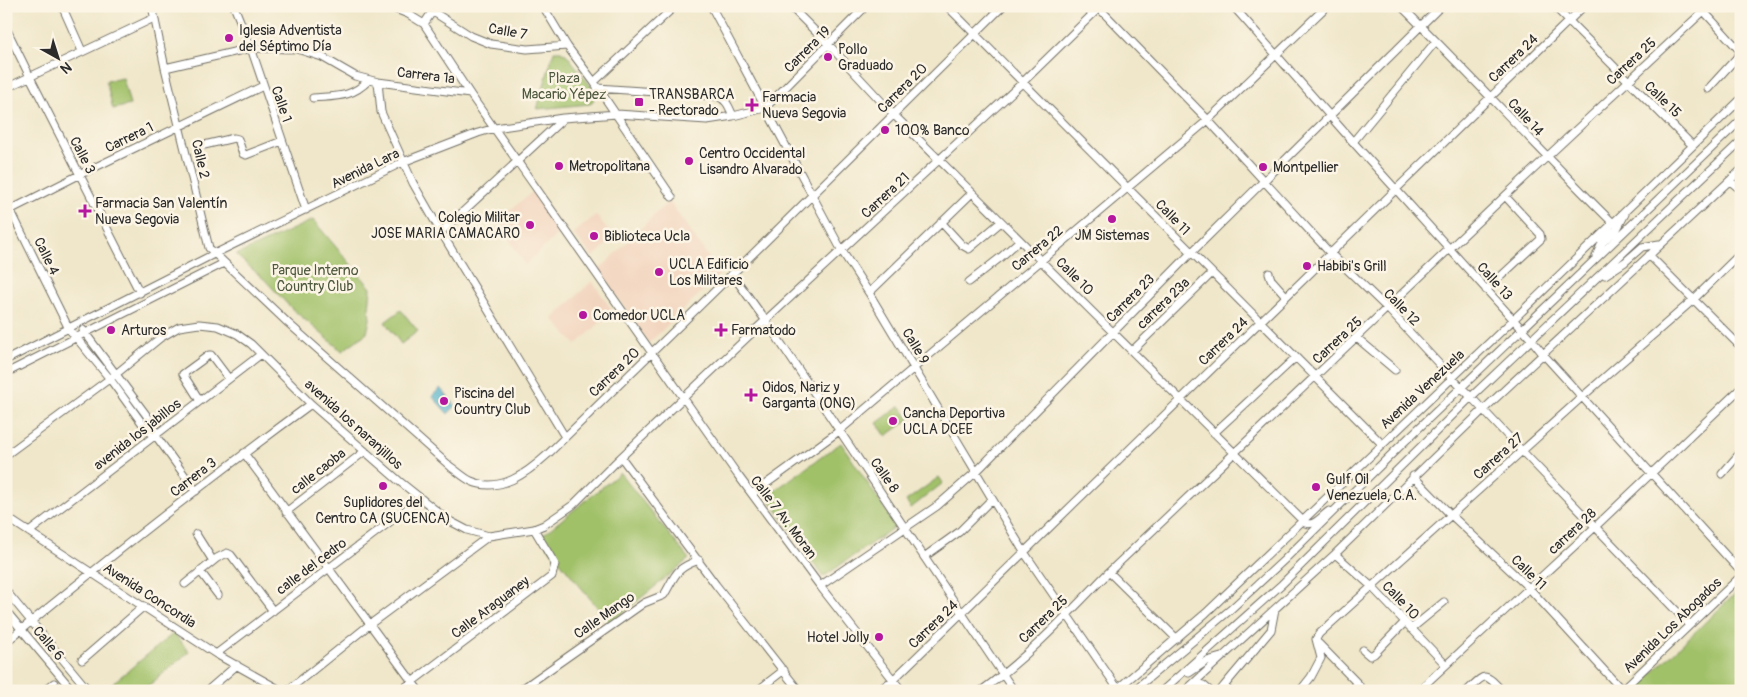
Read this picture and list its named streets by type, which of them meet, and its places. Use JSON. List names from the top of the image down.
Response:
{
  "streets": {
    "street": [
      "Calle 7",
      "Carrera 19",
      "Carrera 24",
      "Carrera 25",
      "Carrera 1a",
      "Carrera 20",
      "Calle 15",
      "Calle 1",
      "Calle 14",
      "Carrera 1",
      "Calle 3",
      "Calle 2",
      "Avenida Lara",
      "Carrera 21",
      "Calle 11",
      "Carrera 22",
      "Calle 4",
      "Calle 10",
      "Calle 13",
      "Carrera 23",
      "carrera 23a",
      "Calle 12",
      "Calle 9",
      "Avenida Venezuela",
      "avenida los naranjillos",
      "avenida los jabillos",
      "Carrera 27",
      "calle caoba",
      "Calle 8",
      "Carrera 3",
      "Calle 7 Av. Moran",
      "carrera 28",
      "calle del cedro",
      "Avenida Concordia",
      "Calle Araguaney",
      "Calle Mango",
      "Avenida Los Abogados",
      "Calle 6"
    ]
  },
  "crossings": [
    ["Carrera 19", "Avenida Lara"],
    ["Carrera 19", "Calle 10"],
    ["Carrera 19", "Calle 9"],
    ["Carrera 24", "Calle 15"],
    ["Carrera 24", "Calle 14"],
    ["Carrera 24", "Calle 11"],
    ["Carrera 24", "Calle 10"],
    ["Carrera 24", "Calle 13"],
    ["Carrera 24", "Calle 12"],
    ["Carrera 24", "Calle 9"],
    ["Carrera 24", "Calle 8"],
    ["Carrera 24", "Calle 7 Av. Moran"],
    ["Carrera 25", "Calle 15"],
    ["Carrera 25", "Calle 14"],
    ["Carrera 25", "Calle 11"],
    ["Carrera 25", "Calle 10"],
    ["Carrera 25", "Calle 13"],
    ["Carrera 25", "Calle 12"],
    ["Carrera 25", "Calle 9"],
    ["Carrera 25", "Calle 8"],
    ["Carrera 1a", "Carrera 20"],
    ["Carrera 1a", "Calle 1"],
    ["Carrera 1a", "Calle 2"],
    ["Carrera 1a", "Avenida Lara"],
    ["Carrera 1a", "Calle 7 Av. Moran"],
    ["Carrera 20", "Calle 2"],
    ["Carrera 20", "Avenida Lara"],
    ["Carrera 20", "Calle 11"],
    ["Carrera 20", "Calle 10"],
    ["Carrera 20", "Calle 9"],
    ["Carrera 20", "Calle 8"],
    ["Carrera 20", "Calle 7 Av. Moran"],
    ["Calle 15", "Avenida Venezuela"],
    ["Calle 1", "Carrera 1"],
    ["Calle 1", "Avenida Lara"],
    ["Calle 14", "Carrera 23"],
    ["Calle 14", "Avenida Venezuela"],
    ["Carrera 1", "Calle 3"],
    ["Carrera 1", "Calle 2"],
    ["Carrera 1", "Calle 4"],
    ["Calle 3", "Avenida Lara"],
    ["Calle 2", "Avenida Lara"],
    ["Avenida Lara", "Calle 4"],
    ["Avenida Lara", "Calle 9"],
    ["Carrera 21", "Calle 11"],
    ["Carrera 21", "Calle 10"],
    ["Carrera 21", "Calle 12"],
    ["Carrera 21", "Calle 9"],
    ["Carrera 21", "avenida los naranjillos"],
    ["Carrera 21", "Calle 8"],
    ["Carrera 21", "Calle 7 Av. Moran"],
    ["Calle 11", "Carrera 22"],
    ["Calle 11", "Carrera 23"],
    ["Calle 11", "carrera 23a"],
    ["Calle 11", "Avenida Venezuela"],
    ["Calle 11", "Carrera 27"],
    ["Calle 11", "carrera 28"],
    ["Calle 11", "Avenida Los Abogados"],
    ["Carrera 22", "Calle 10"],
    ["Carrera 22", "Calle 13"],
    ["Carrera 22", "Calle 12"],
    ["Carrera 22", "Calle 9"],
    ["Carrera 22", "Calle 8"],
    ["Carrera 22", "Calle 7 Av. Moran"],
    ["Calle 4", "avenida los naranjillos"],
    ["Calle 10", "Carrera 23"],
    ["Calle 10", "carrera 23a"],
    ["Calle 10", "Avenida Venezuela"],
    ["Calle 10", "Carrera 27"],
    ["Calle 10", "carrera 28"],
    ["Calle 13", "Carrera 23"],
    ["Calle 13", "Avenida Venezuela"],
    ["Calle 13", "Carrera 27"],
    ["Calle 13", "carrera 28"],
    ["Carrera 23", "Calle 12"],
    ["Carrera 23", "Calle 9"],
    ["Carrera 23", "Calle 8"],
    ["Carrera 23", "Calle 7 Av. Moran"],
    ["Calle 12", "Avenida Venezuela"],
    ["Calle 12", "Carrera 27"],
    ["Calle 12", "carrera 28"],
    ["Calle 12", "Avenida Los Abogados"],
    ["Calle 9", "Avenida Venezuela"],
    ["avenida los naranjillos", "avenida los jabillos"],
    ["avenida los naranjillos", "calle caoba"],
    ["avenida los naranjillos", "Carrera 3"],
    ["avenida los naranjillos", "Calle 7 Av. Moran"],
    ["avenida los naranjillos", "calle del cedro"],
    ["avenida los naranjillos", "Calle Araguaney"],
    ["avenida los jabillos", "Avenida Concordia"],
    ["Carrera 3", "Avenida Concordia"],
    ["Carrera 3", "Calle 6"],
    ["calle del cedro", "Avenida Concordia"]
  ],
  "parks": ["Plaza Macario Yépez", "Parque Interno Country Club"],
  "places": {
    "other": [
      "Iglesia Adventista del Séptimo Día",
      "Pollo Graduado",
      "100% Banco",
      "Centro Occidental Lisandro Alvarado",
      "Metropolitana",
      "Montpellier",
      "JM Sistemas",
      "Colegio Militar JOSE MARIA CAMACARO",
      "Biblioteca Ucla",
      "Habibi's Grill",
      "UCLA Edificio Los Militares",
      "Comedor UCLA",
      "Arturos",
      "Piscina del Country Club",
      "Cancha Deportiva UCLA DCEE",
      "Suplidores del Centro CA (SUCENCA)",
      "Gulf Oil Venezuela, C.A.",
      "Hotel Jolly"
    ],
    "transit": ["TRANSBARCA - Rectorado"],
    "health": [
      "Farmacia Nueva Segovia",
      "Farmacia San Valentín Nueva Segovia",
      "Farmatodo",
      "Oidos, Nariz y Garganta (ONG)"
    ]
  },
  "north": "bottom right"
}
